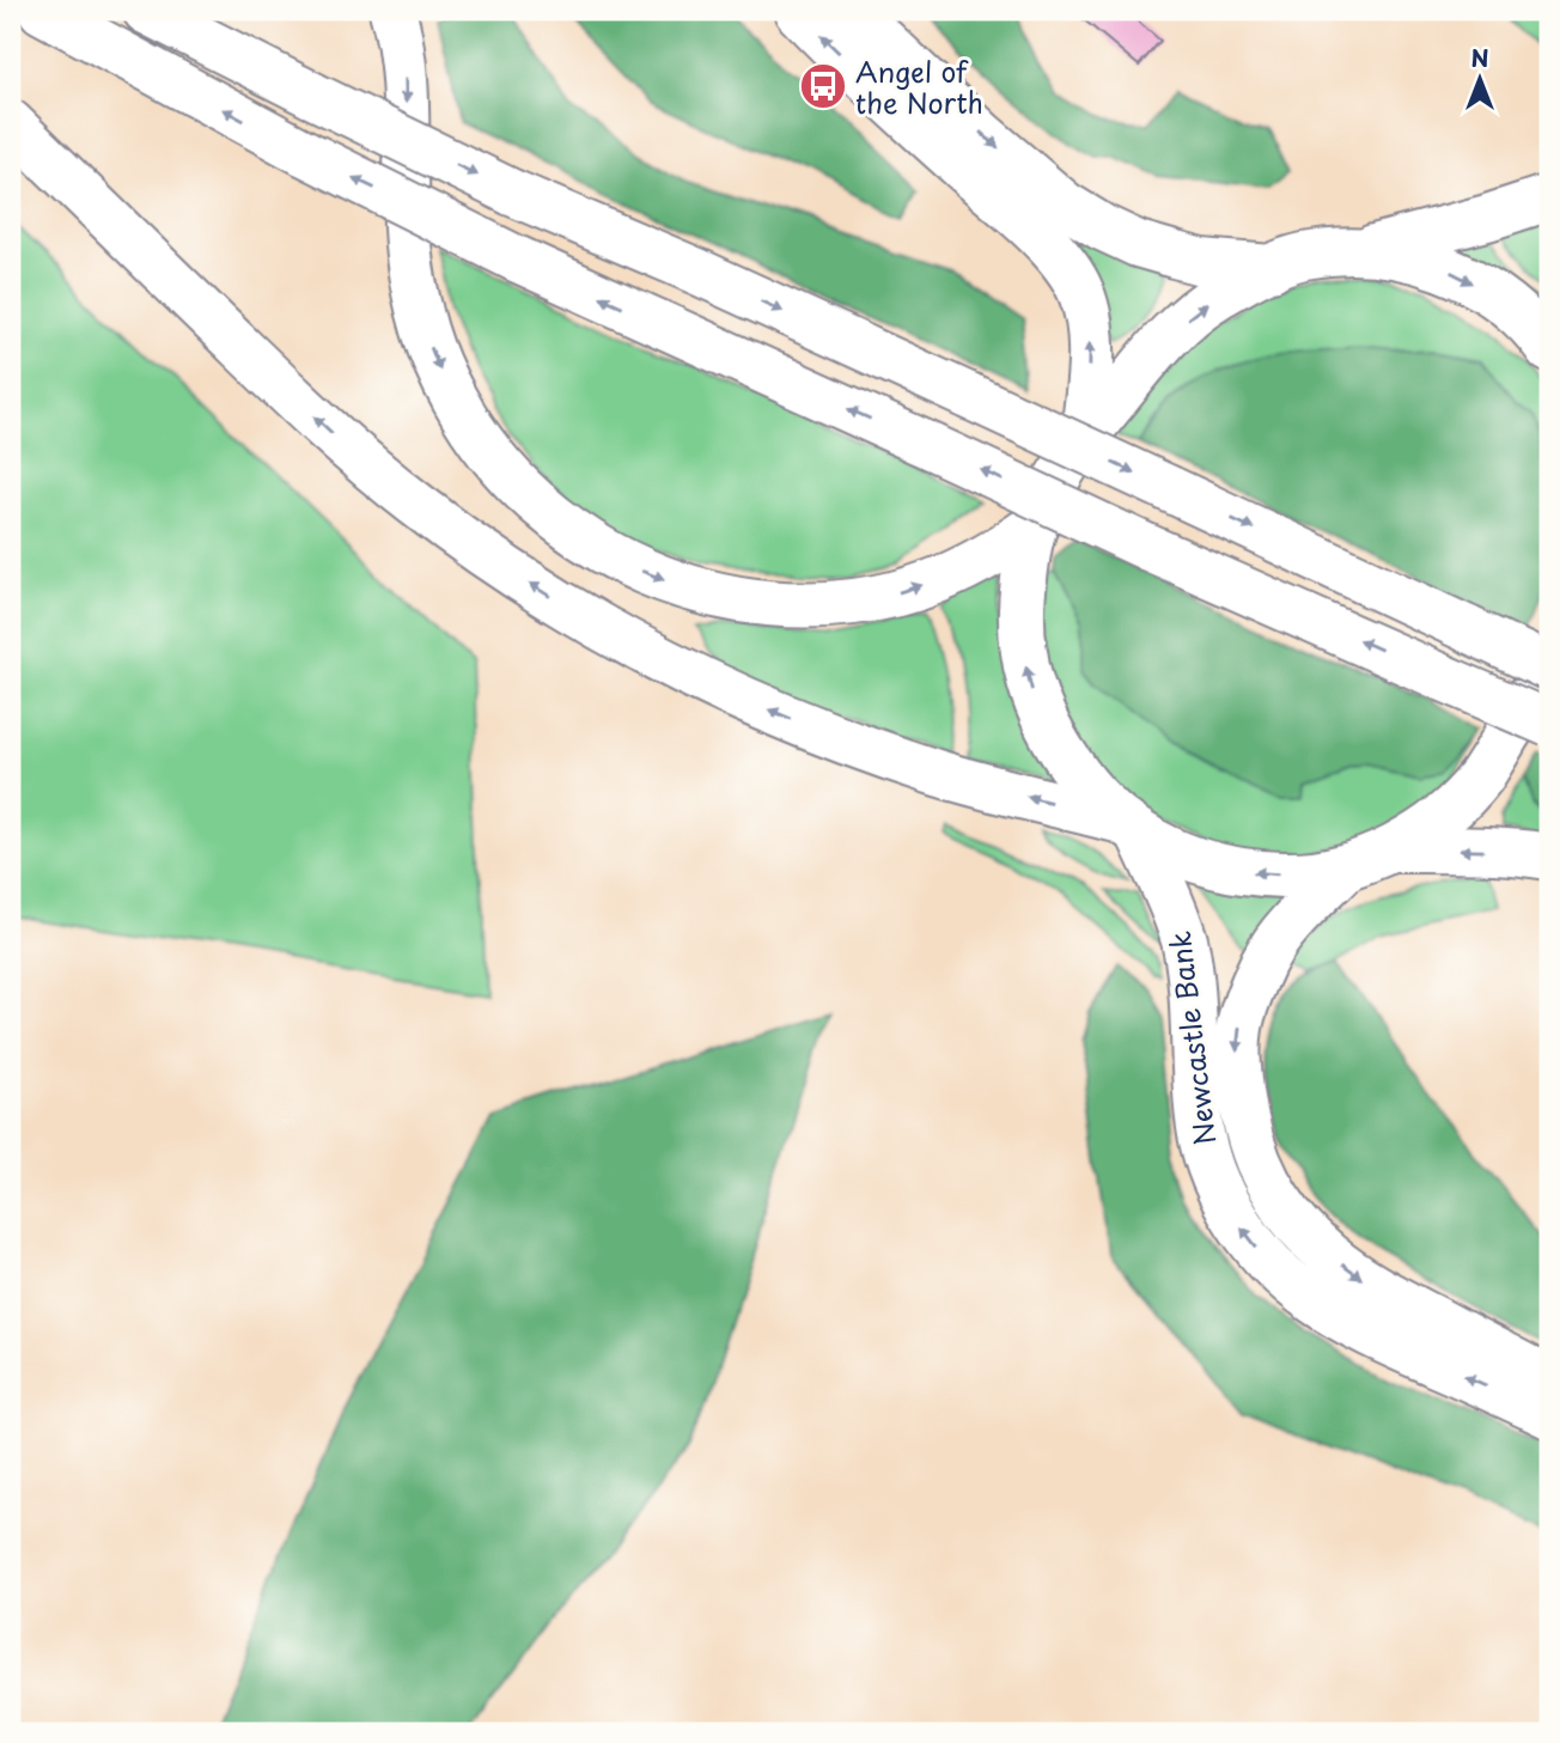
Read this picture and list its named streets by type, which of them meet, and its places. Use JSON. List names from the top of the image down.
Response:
{
  "streets": {
    "main road": ["Newcastle Bank"]
  },
  "places": {
    "bus stop": ["Angel of the North"]
  },
  "north": "top"
}
